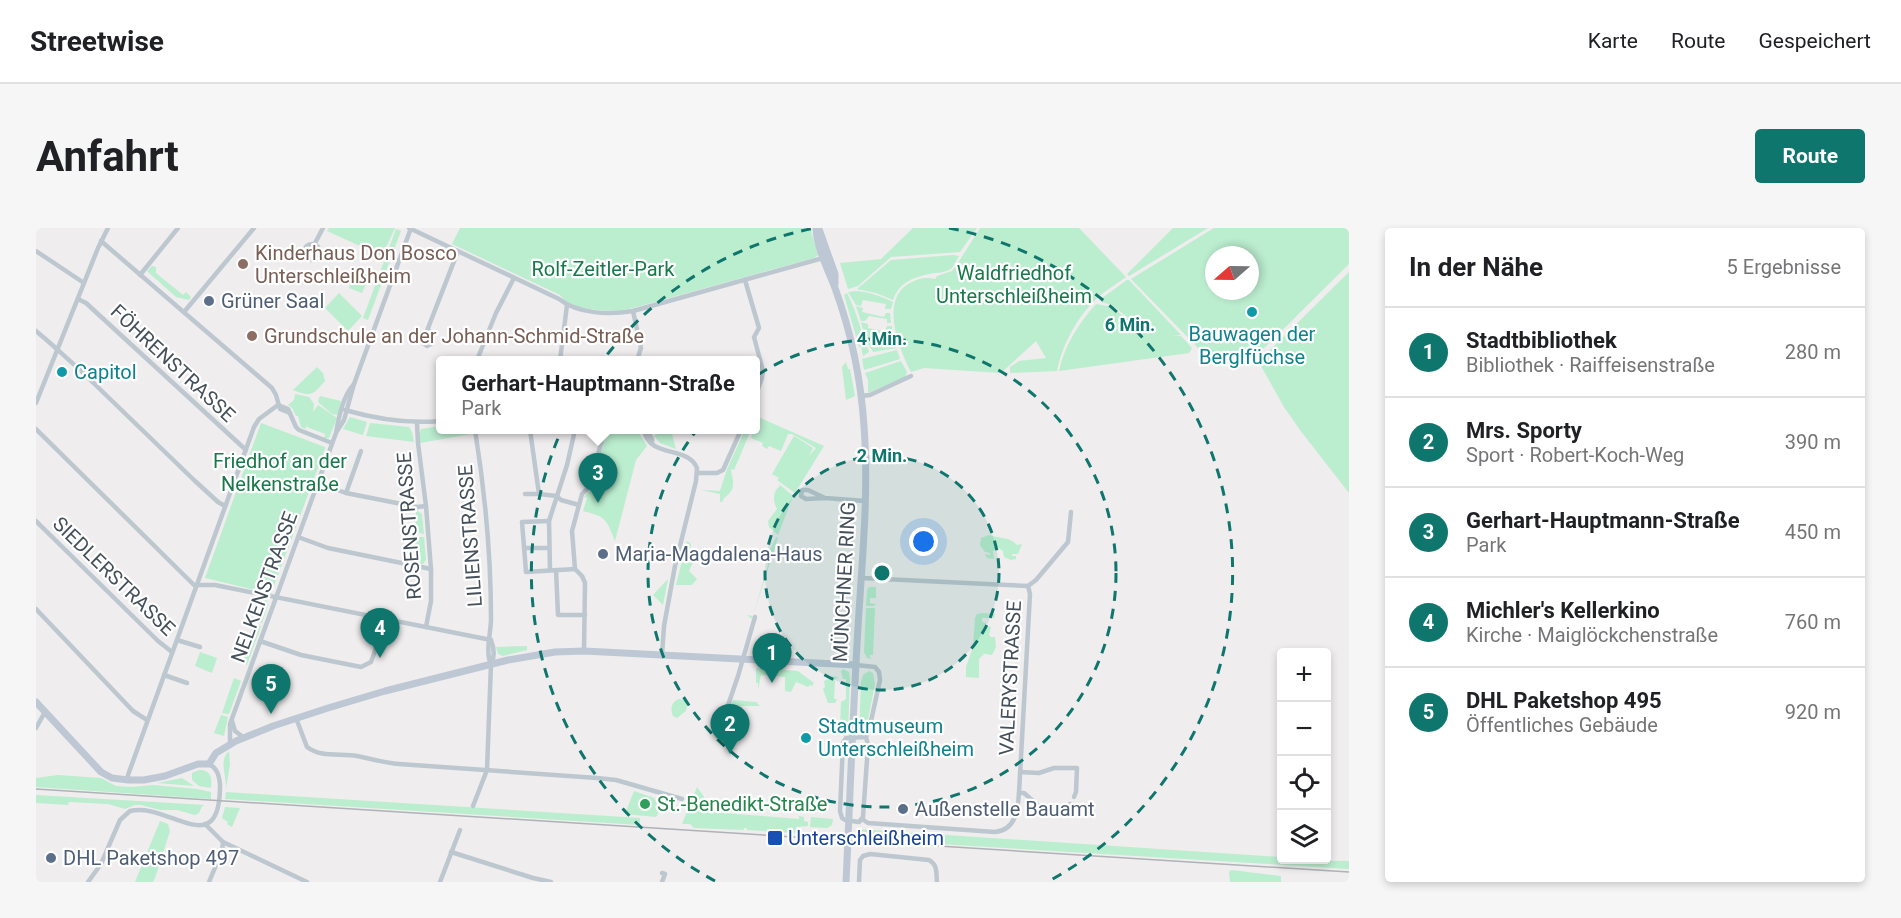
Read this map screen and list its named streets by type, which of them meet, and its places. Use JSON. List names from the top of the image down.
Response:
{
  "streets": {
    "street": [
      "FÖHRENSTRASSE",
      "ROSENSTRASSE",
      "LILIENSTRASSE",
      "SIEDLERSTRASSE",
      "MÜNCHNER RING",
      "NELKENSTRASSE",
      "VALERYSTRASSE"
    ]
  },
  "parks": ["Rolf-Zeitler-Park", "Waldfriedhof Unterschleißheim", "Friedhof an der Nelkenstraße"],
  "places": {
    "other": [
      "Kinderhaus Don Bosco Unterschleißheim",
      "Grüner Saal",
      "Bauwagen der Berglfüchse",
      "Grundschule an der Johann-Schmid-Straße",
      "Capitol",
      "Maria-Magdalena-Haus",
      "Stadtmuseum Unterschleißheim",
      "St.-Benedikt-Straße",
      "Außenstelle Bauamt",
      "DHL Paketshop 497"
    ],
    "transit": ["Unterschleißheim"]
  },
  "north": "left",
  "page": {
    "header": "Streetwise",
    "nav": ["Karte", "Route", "Gespeichert"],
    "buttons": "Route",
    "title": "Anfahrt",
    "heading": ["In der Nähe", "5 Ergebnisse"],
    "list": [
      {
        "mark": "1",
        "name": "Stadtbibliothek",
        "note": "Bibliothek · Raiffeisenstraße",
        "value": "280 m"
      },
      {
        "mark": "2",
        "name": "Mrs. Sporty",
        "note": "Sport · Robert-Koch-Weg",
        "value": "390 m"
      },
      {
        "mark": "3",
        "name": "Gerhart-Hauptmann-Straße",
        "note": "Park",
        "value": "450 m"
      },
      {
        "mark": "4",
        "name": "Michler's Kellerkino",
        "note": "Kirche · Maiglöckchenstraße",
        "value": "760 m"
      },
      {
        "mark": "5",
        "name": "DHL Paketshop 495",
        "note": "Öffentliches Gebäude",
        "value": "920 m"
      }
    ],
    "popup": ["Gerhart-Hauptmann-Straße", "Park"],
    "pins": [
      "3",
      "4",
      "1",
      "5",
      "2"
    ],
    "map_buttons": ["+", "−"]
  },
  "rings": ["6 Min.", "4 Min.", "2 Min."]
}
